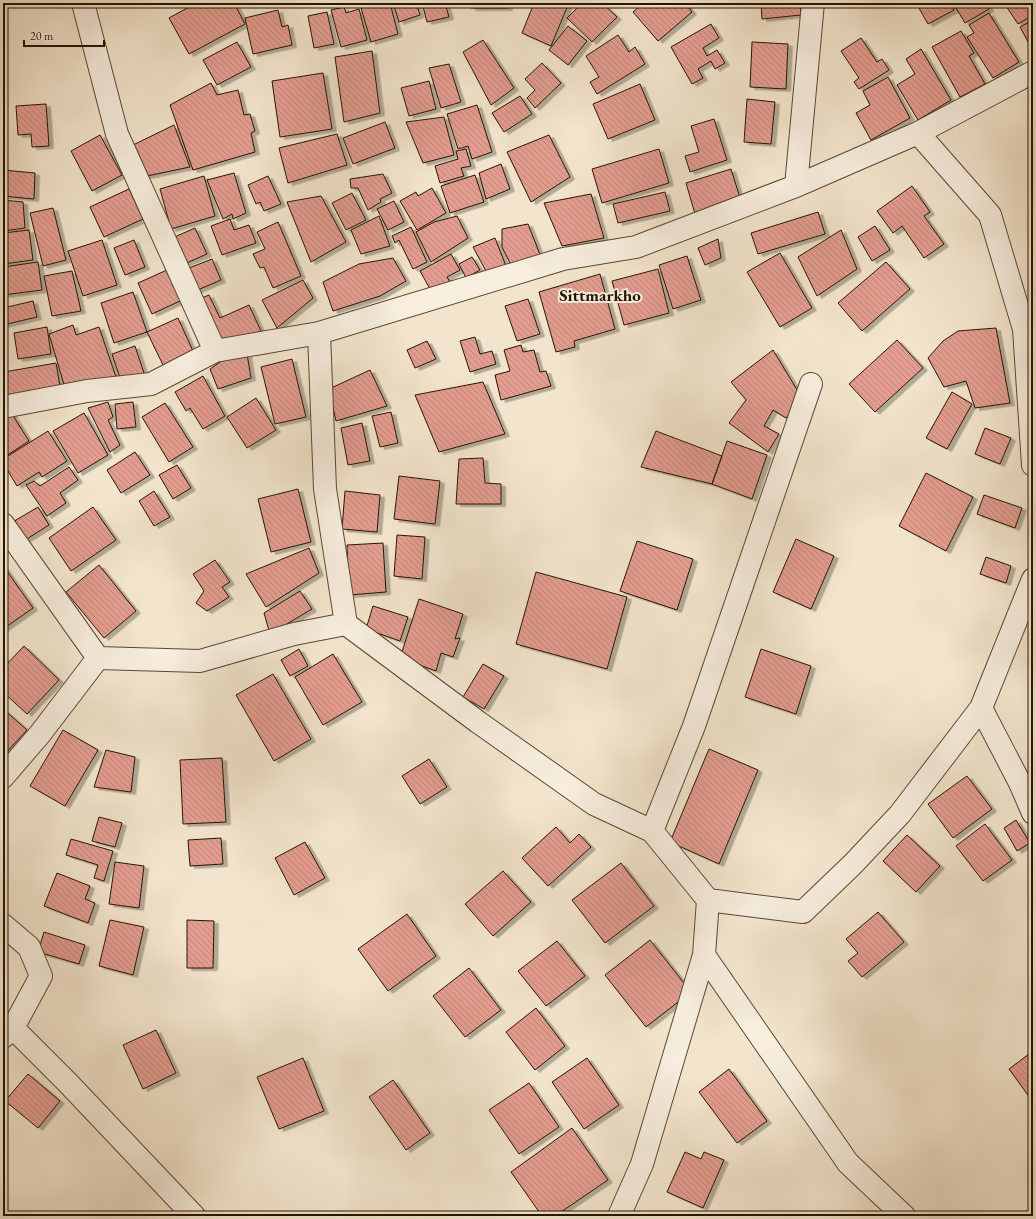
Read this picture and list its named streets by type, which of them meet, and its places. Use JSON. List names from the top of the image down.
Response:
{
  "districts": ["Sittmarkho"],
  "scale_bar": "20 m"
}
